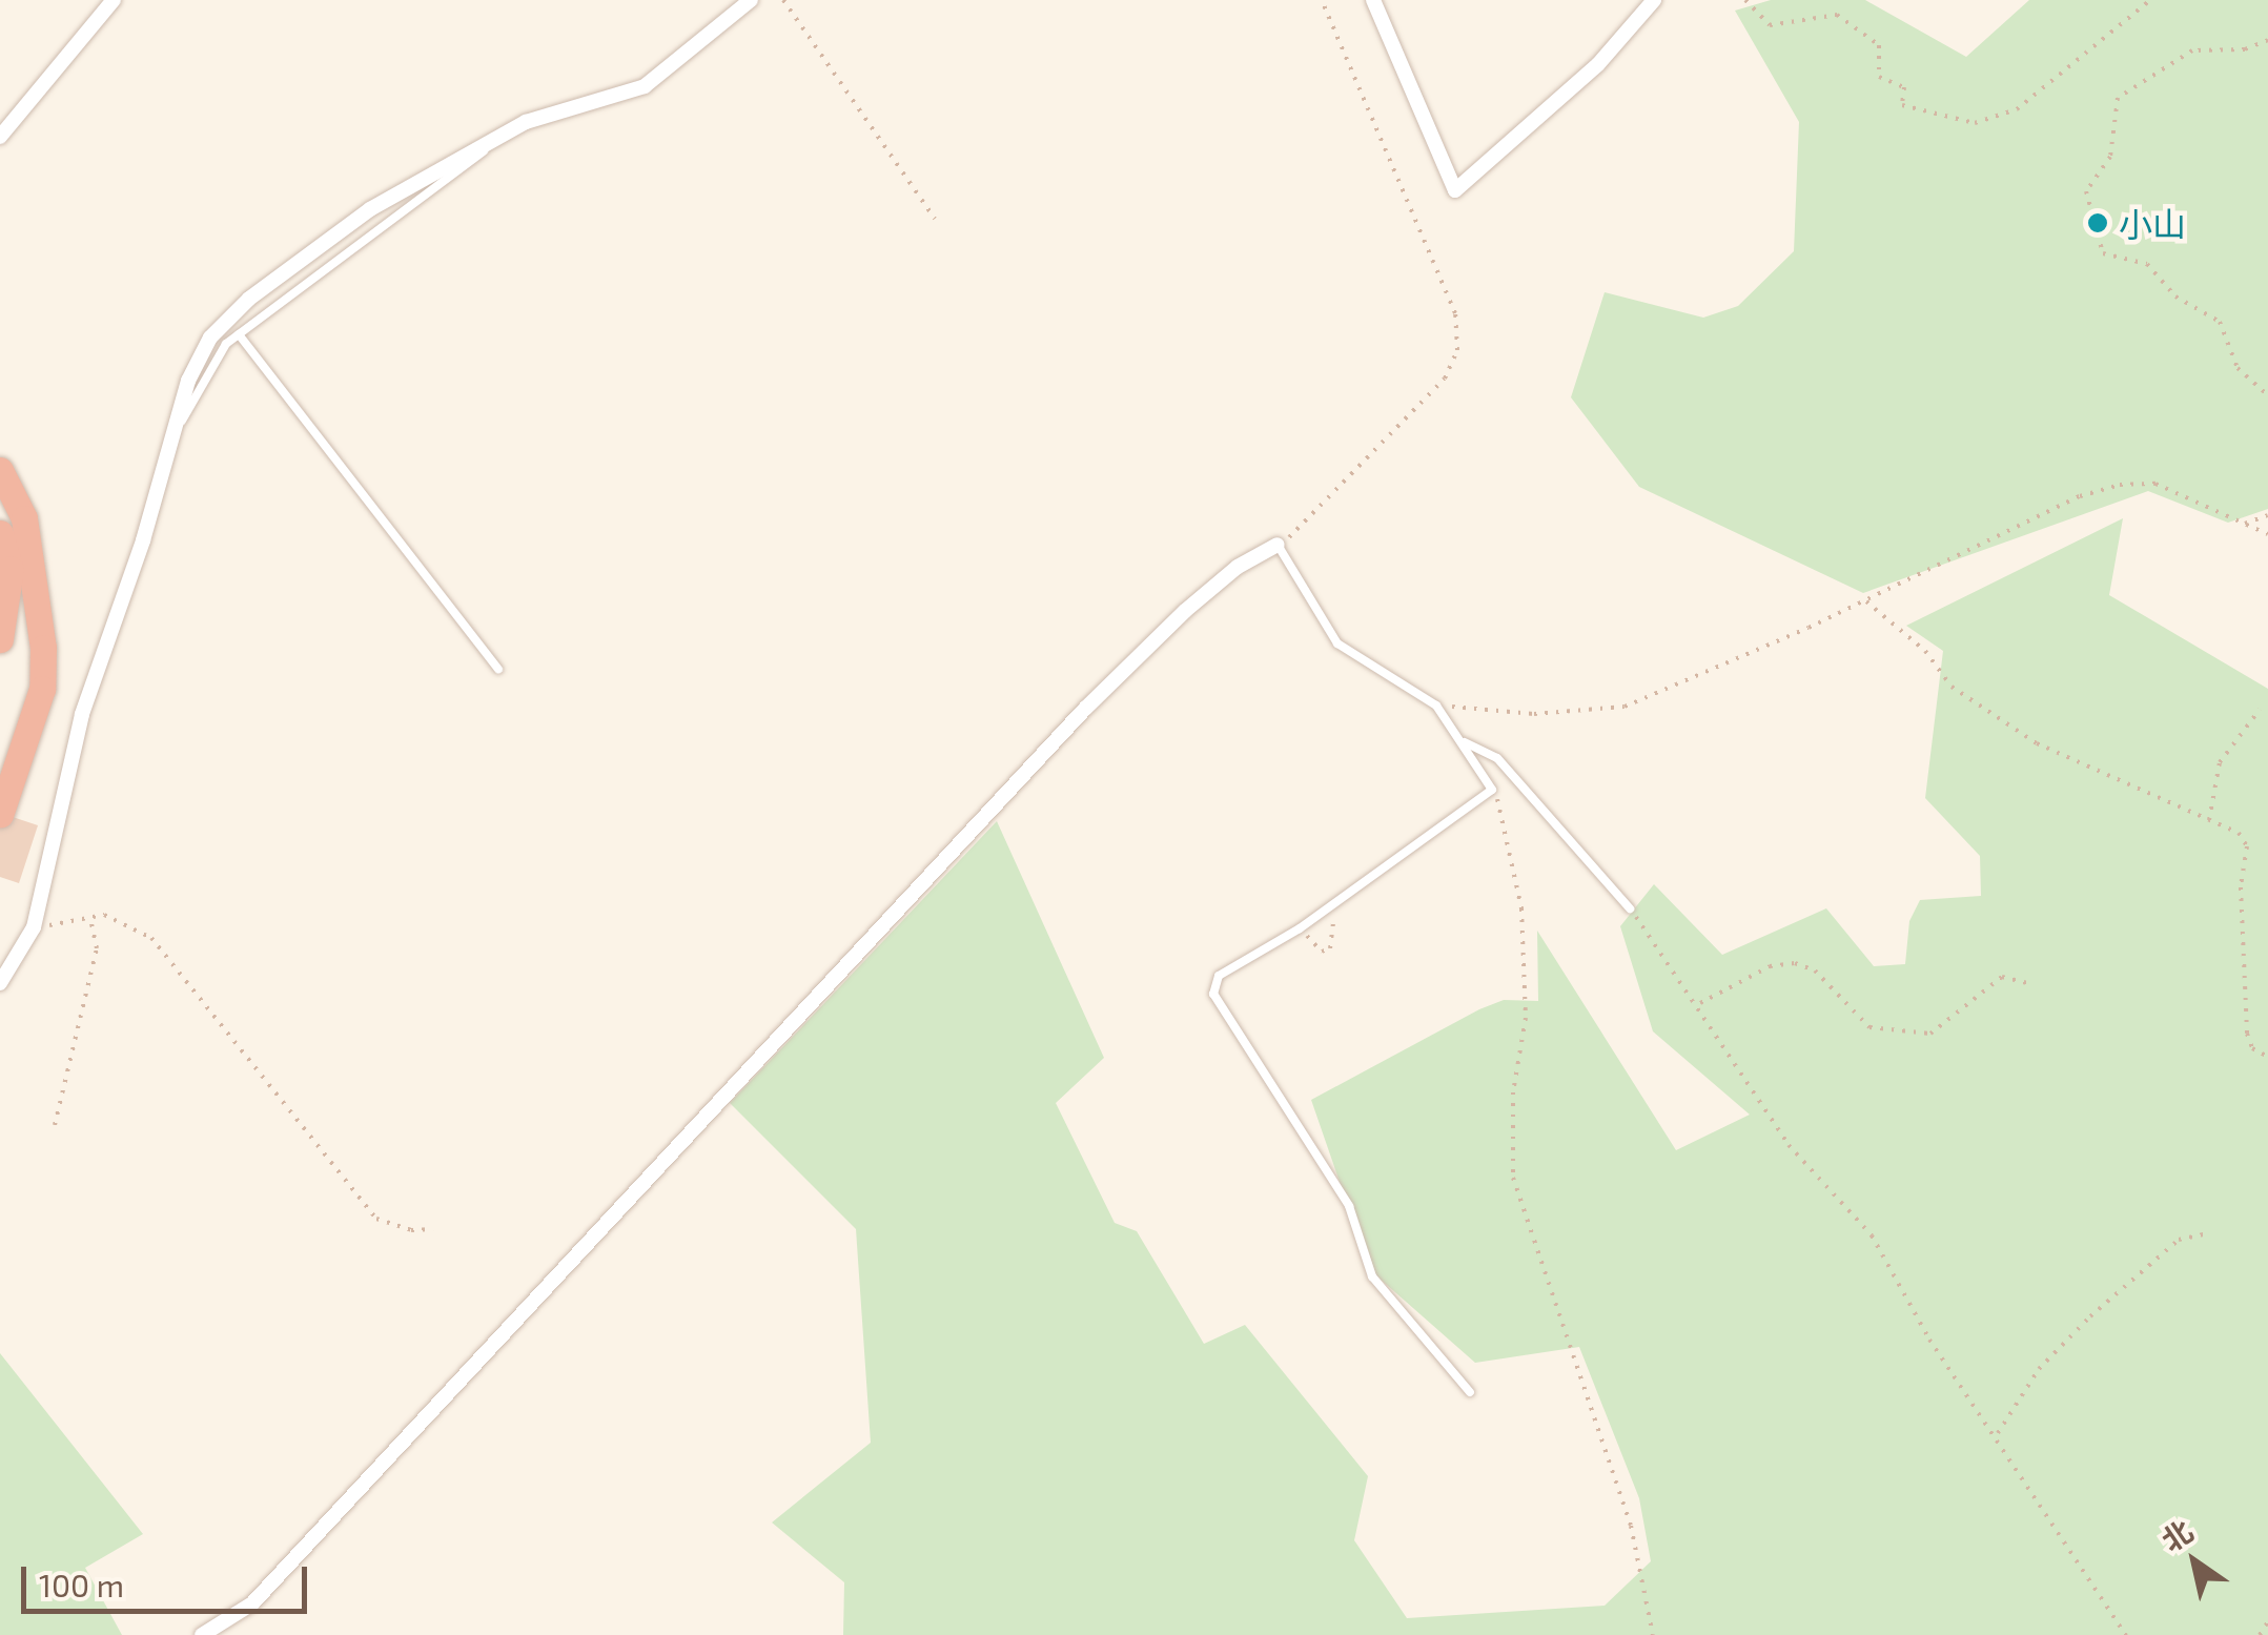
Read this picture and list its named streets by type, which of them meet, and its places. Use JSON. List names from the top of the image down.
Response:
{
  "places": ["小山"],
  "scale_bar": "100 m",
  "north": "top left"
}
